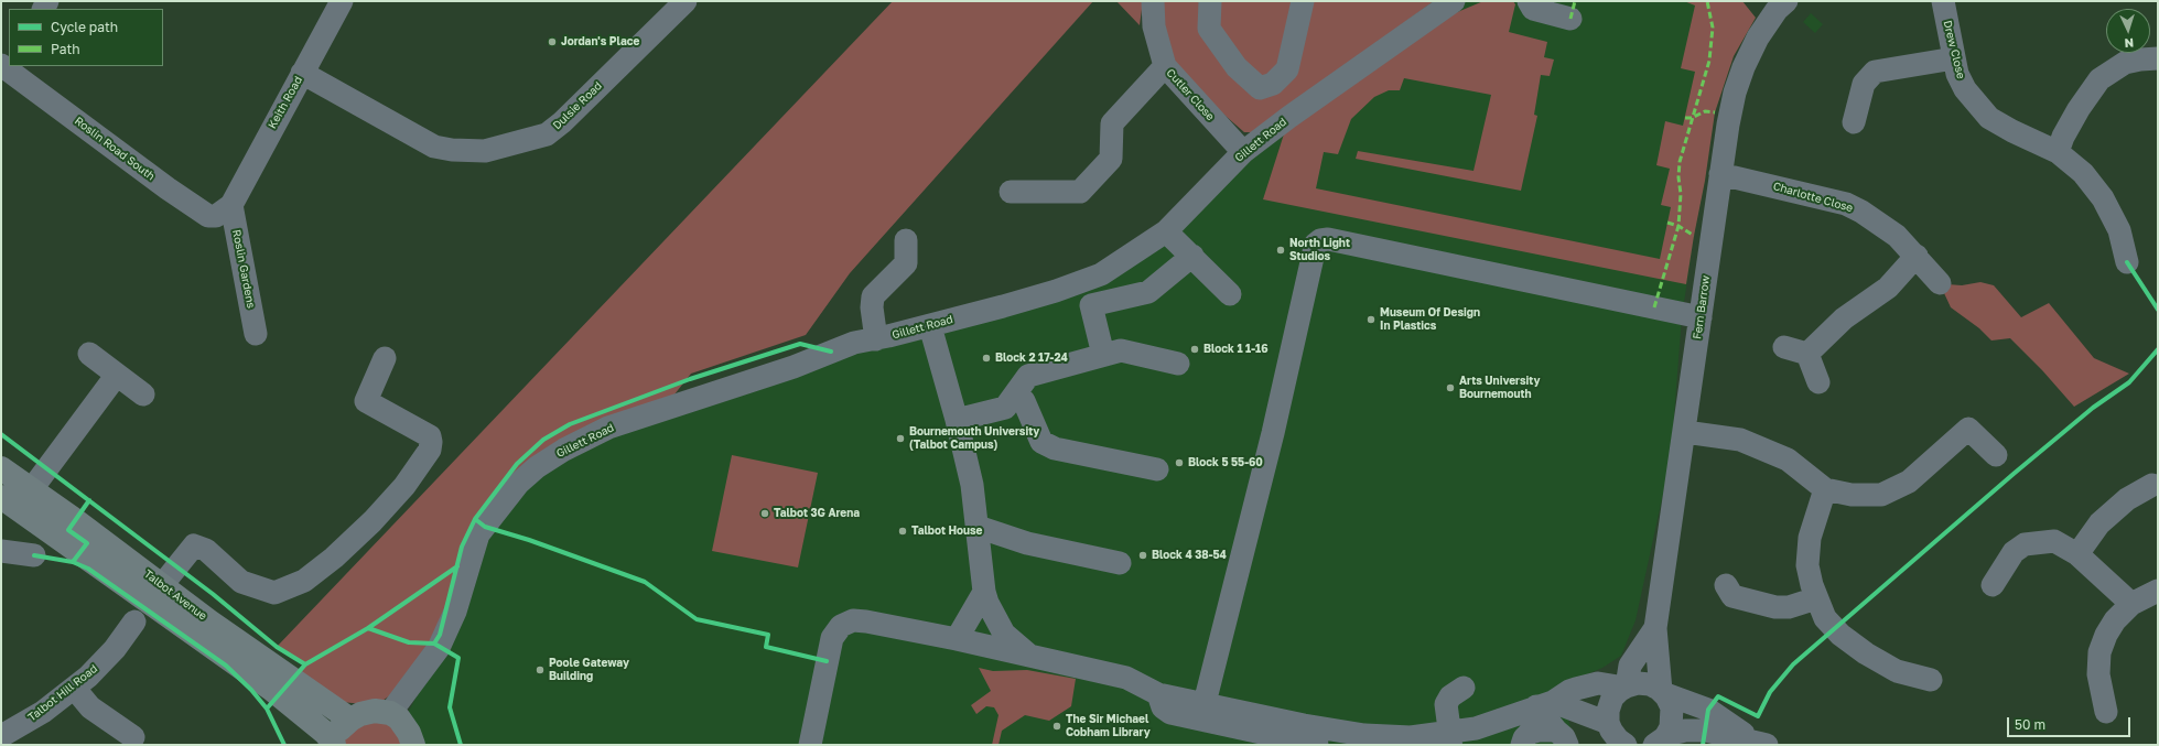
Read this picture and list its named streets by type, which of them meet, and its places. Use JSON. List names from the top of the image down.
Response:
{
  "streets": {
    "main road": ["Talbot Avenue"],
    "street": [
      "Drew Close",
      "Cutler Close",
      "Keith Road",
      "Dulsie Road",
      "Gillett Road",
      "Roslin Road South",
      "Charlotte Close",
      "Roslin Gardens",
      "Fern Barrow",
      "Talbot Hill Road"
    ]
  },
  "crossings": [
    ["Cutler Close", "Gillett Road"],
    ["Keith Road", "Dulsie Road"],
    ["Keith Road", "Roslin Road South"],
    ["Keith Road", "Roslin Gardens"],
    ["Roslin Road South", "Roslin Gardens"],
    ["Charlotte Close", "Fern Barrow"]
  ],
  "places": [
    "Jordan's Place",
    "North Light Studios",
    "Museum Of Design In Plastics",
    "Block 1 1-16",
    "Block 2 17-24",
    "Arts University Bournemouth",
    "Bournemouth University (Talbot Campus)",
    "Block 5 55-60",
    "Talbot 3G Arena",
    "Talbot House",
    "Block 4 38-54",
    "Poole Gateway Building",
    "The Sir Michael Cobham Library"
  ],
  "legend": ["Cycle path", "Path"],
  "scale_bar": "50 m",
  "north": "bottom"
}
